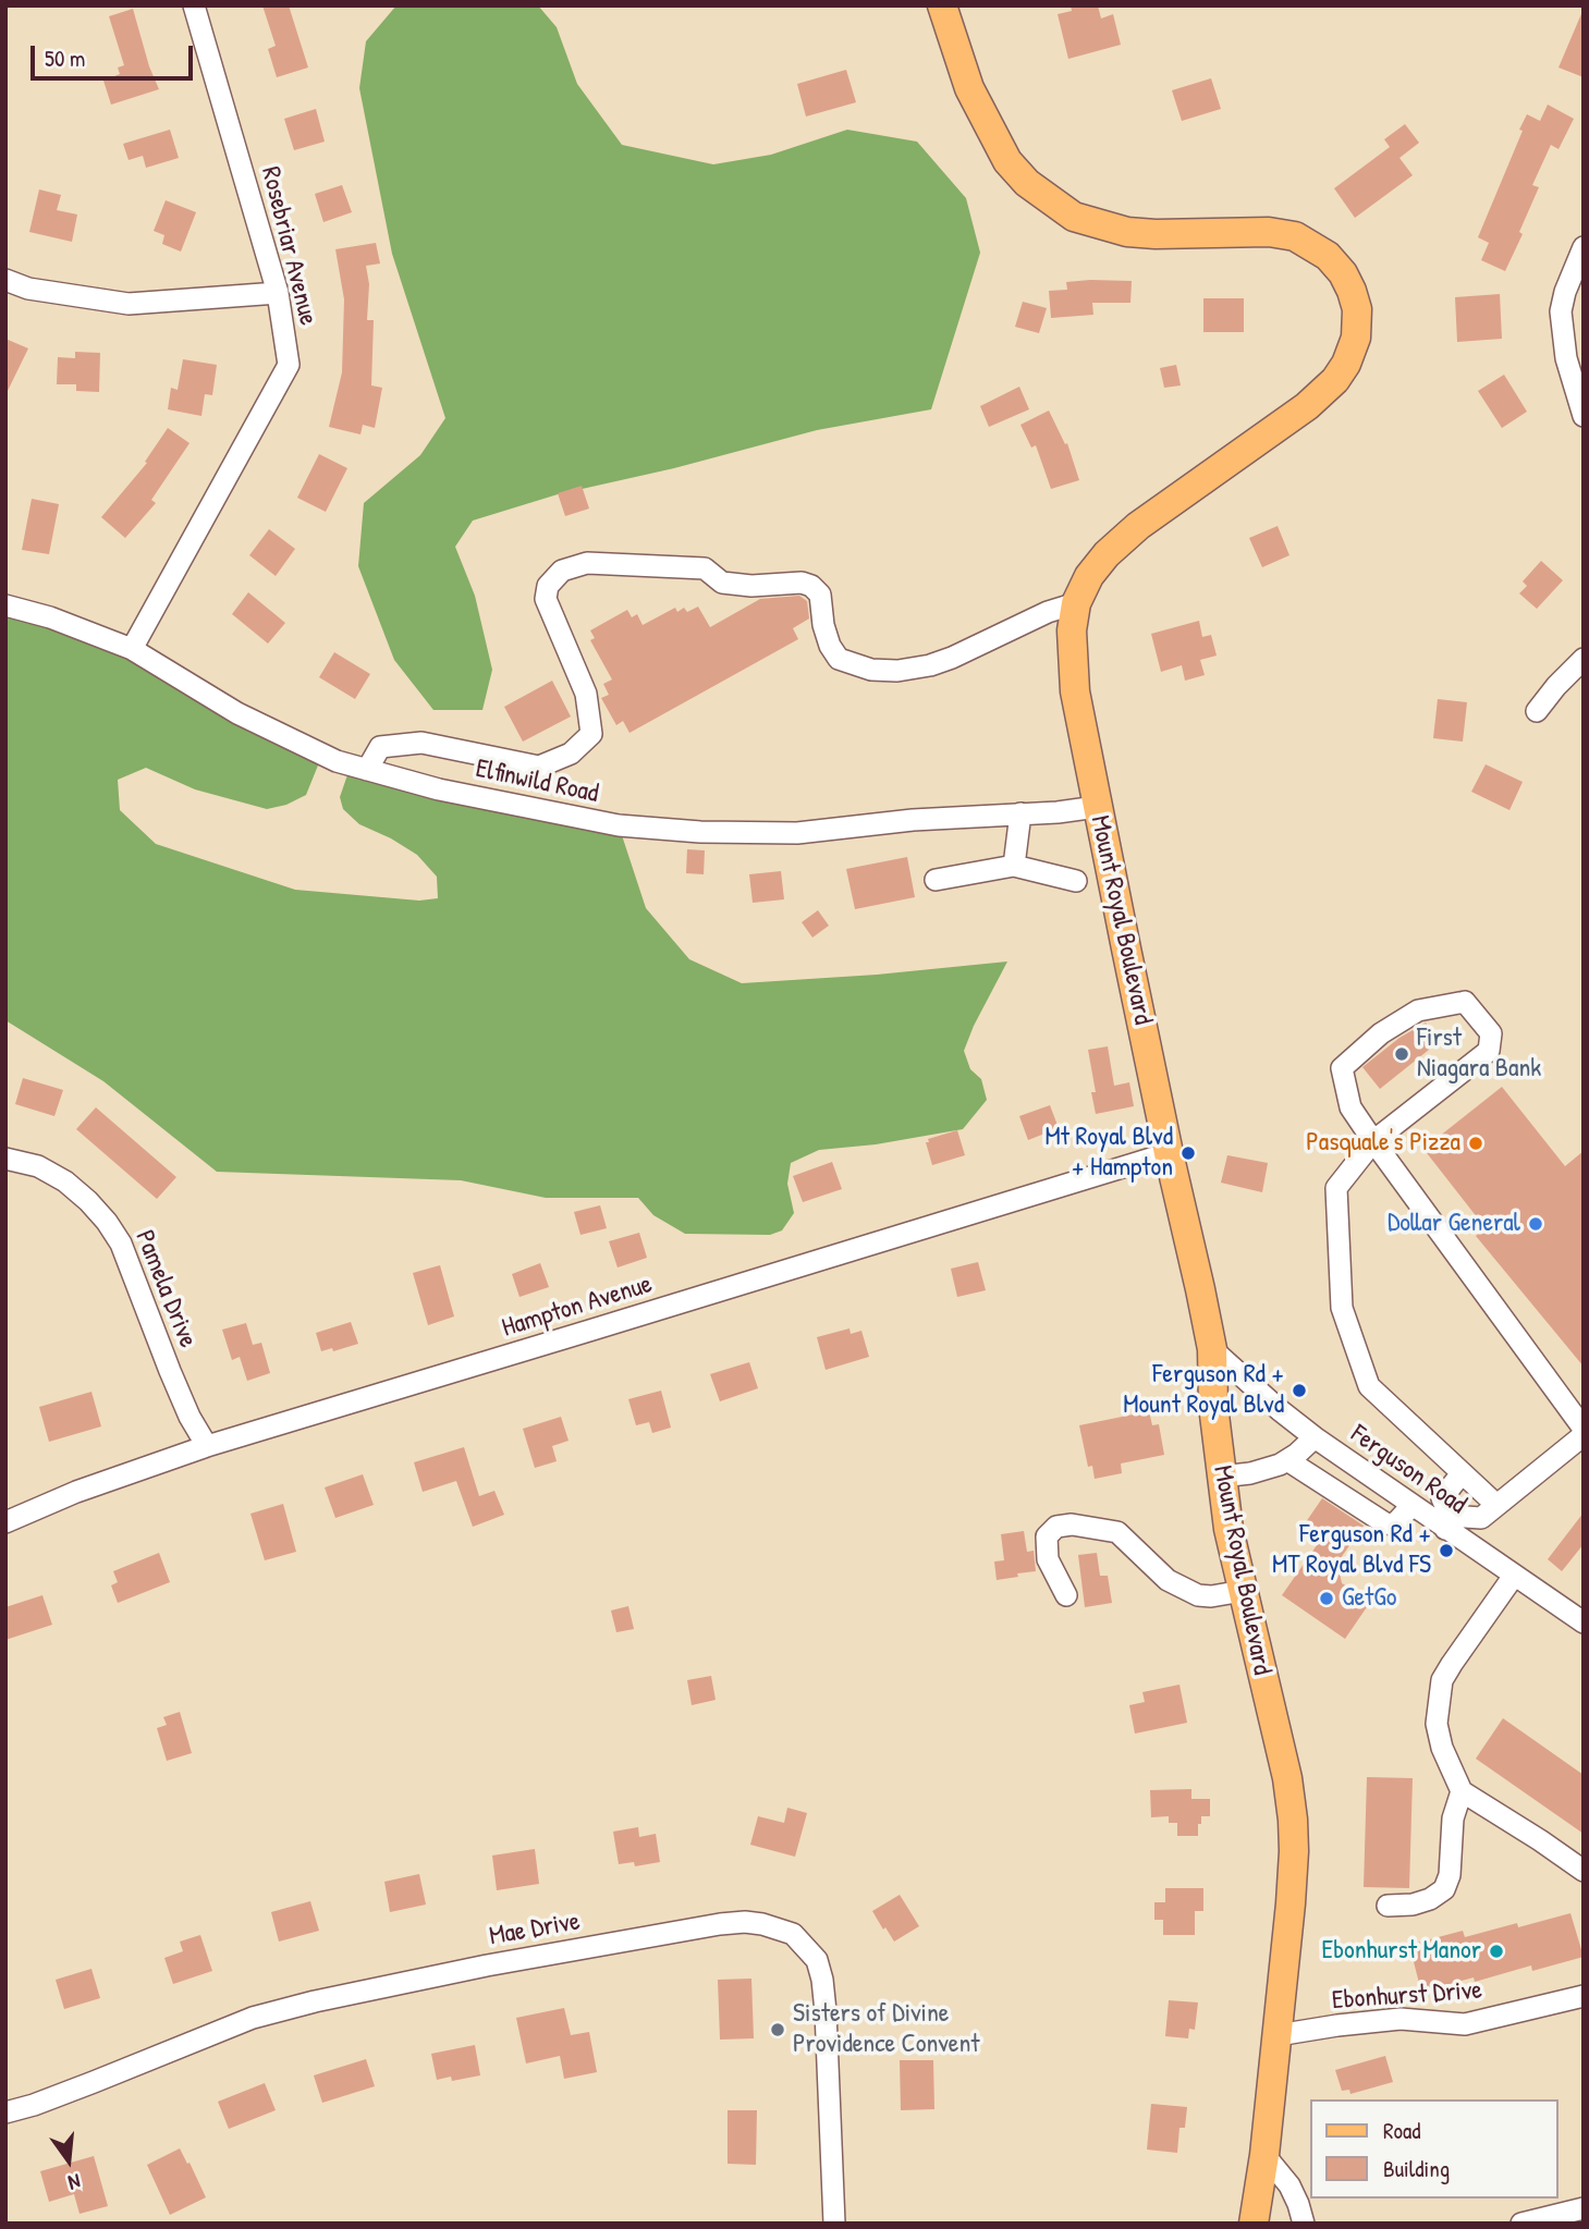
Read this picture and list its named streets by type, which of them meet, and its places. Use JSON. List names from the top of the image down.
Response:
{
  "streets": {
    "main road": ["Mount Royal Boulevard"],
    "street": [
      "Rosebriar Avenue",
      "Elfinwild Road",
      "Pamela Drive",
      "Hampton Avenue",
      "Ferguson Road",
      "Mae Drive",
      "Ebonhurst Drive"
    ]
  },
  "crossings": [
    ["Rosebriar Avenue", "Elfinwild Road"],
    ["Elfinwild Road", "Mount Royal Boulevard"],
    ["Mount Royal Boulevard", "Hampton Avenue"],
    ["Mount Royal Boulevard", "Ferguson Road"],
    ["Mount Royal Boulevard", "Ebonhurst Drive"],
    ["Pamela Drive", "Hampton Avenue"]
  ],
  "places": [
    "First Niagara Bank",
    "Pasquale's Pizza",
    "Mt Royal Blvd + Hampton",
    "Dollar General",
    "Ferguson Rd + Mount Royal Blvd",
    "Ferguson Rd + MT Royal Blvd FS",
    "GetGo",
    "Ebonhurst Manor",
    "Sisters of Divine Providence Convent"
  ],
  "legend": ["Road", "Building"],
  "scale_bar": "50 m",
  "north": "bottom"
}
